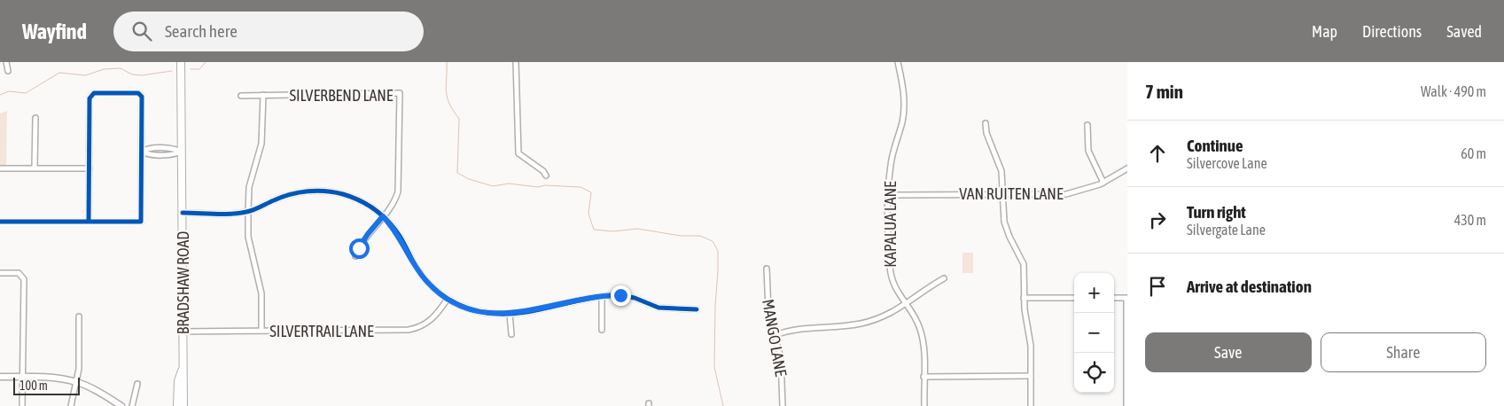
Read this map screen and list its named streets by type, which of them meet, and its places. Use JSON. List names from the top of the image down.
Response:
{
  "streets": {
    "main road": ["BRADSHAW ROAD"],
    "street": [
      "SILVERBEND LANE",
      "VAN RUITEN LANE",
      "KAPALUA LANE",
      "SILVERTRAIL LANE",
      "MANGO LANE"
    ]
  },
  "crossings": [
    ["VAN RUITEN LANE", "KAPALUA LANE"],
    ["BRADSHAW ROAD", "SILVERTRAIL LANE"]
  ],
  "scale_bar": "100 m",
  "page": {
    "header": "Wayfind",
    "search": "Search here",
    "nav": ["Map", "Directions", "Saved"],
    "heading": ["7 min", "Walk · 490 m"],
    "list": [
      ["Continue", "Silvercove Lane", "60 m"],
      ["Turn right", "Silvergate Lane", "430 m"],
      "Arrive at destination"
    ],
    "map_buttons": ["+", "−"],
    "buttons": ["Save", "Share"],
    "scale": "100 m"
  }
}
